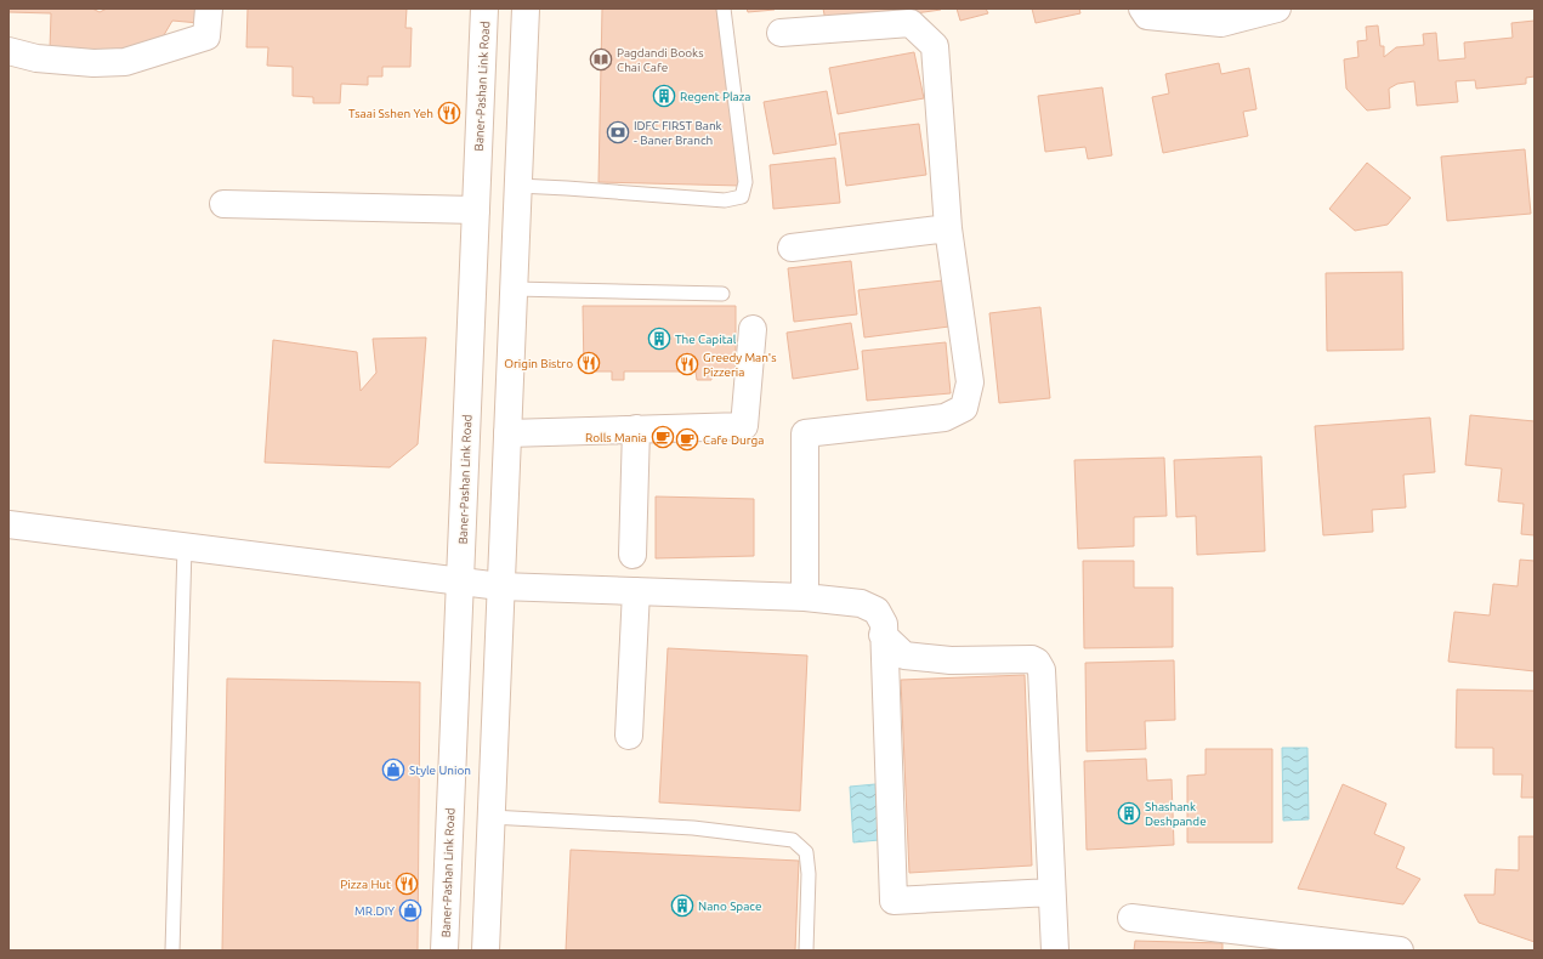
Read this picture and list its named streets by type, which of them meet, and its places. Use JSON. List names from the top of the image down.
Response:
{
  "streets": {
    "street": ["Baner-Pashan Link Road"]
  },
  "places": {
    "library": ["Pagdandi Books Chai Cafe"],
    "building": [
      "Regent Plaza",
      "The Capital",
      "Shashank Deshpande",
      "Nano Space"
    ],
    "restaurant": [
      "Tsaai Sshen Yeh",
      "Origin Bistro",
      "Greedy Man's Pizzeria",
      "Pizza Hut"
    ],
    "bank": ["IDFC FIRST Bank - Baner Branch"],
    "cafe": ["Rolls Mania", "Cafe Durga"],
    "shop": ["Style Union", "MR.DIY"]
  }
}
